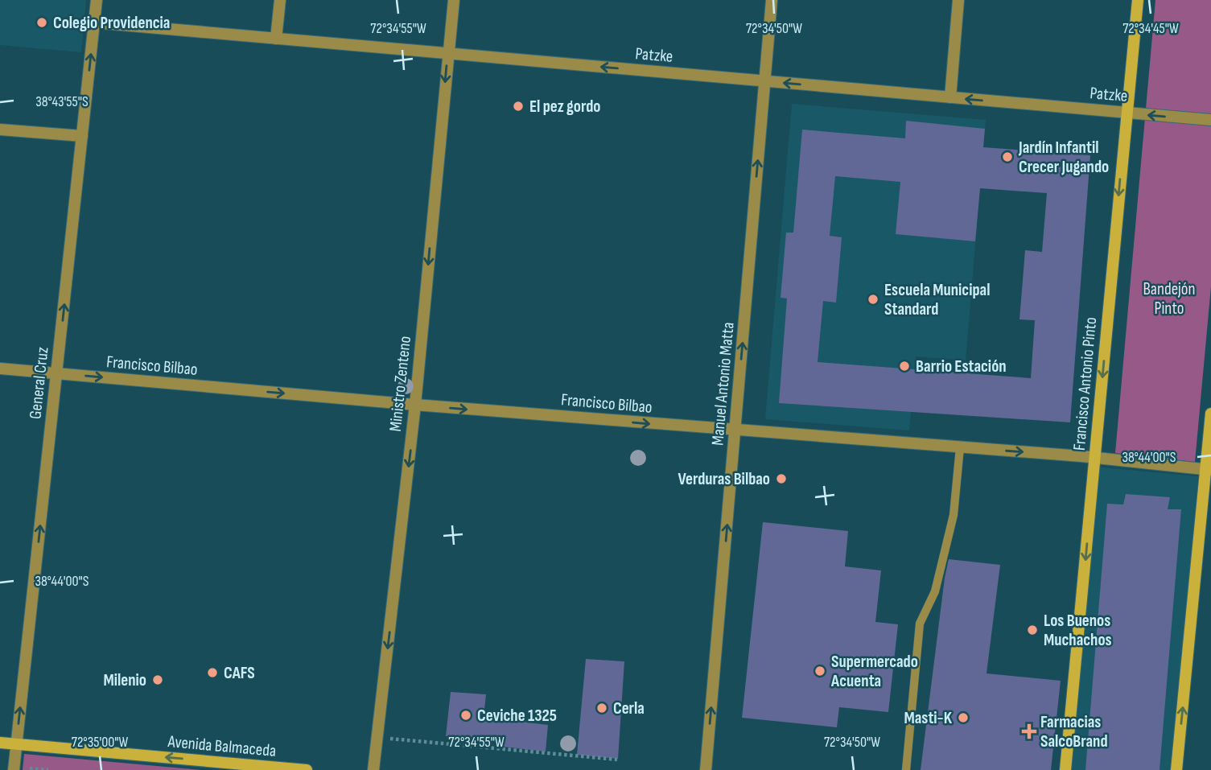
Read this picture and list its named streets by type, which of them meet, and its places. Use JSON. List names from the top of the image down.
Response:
{
  "streets": {
    "main road": ["Francisco Antonio Pinto", "Avenida Balmaceda"],
    "street": [
      "Patzke",
      "Francisco Bilbao",
      "General Cruz",
      "Ministro Zenteno",
      "Manuel Antonio Matta"
    ]
  },
  "crossings": [
    ["Patzke", "General Cruz"],
    ["Patzke", "Ministro Zenteno"],
    ["Patzke", "Manuel Antonio Matta"],
    ["Patzke", "Francisco Antonio Pinto"],
    ["Francisco Bilbao", "General Cruz"],
    ["Francisco Bilbao", "Ministro Zenteno"],
    ["Francisco Bilbao", "Manuel Antonio Matta"],
    ["Francisco Bilbao", "Francisco Antonio Pinto"],
    ["General Cruz", "Avenida Balmaceda"]
  ],
  "one_way": [
    "Patzke",
    "Francisco Bilbao",
    "General Cruz",
    "Ministro Zenteno",
    "Manuel Antonio Matta",
    "Francisco Antonio Pinto",
    "Avenida Balmaceda"
  ],
  "parks": ["Bandejón Pinto"],
  "places": {
    "other": [
      "Colegio Providencia",
      "El pez gordo",
      "Jardín Infantil Crecer Jugando",
      "Escuela Municipal Standard",
      "Barrio Estación",
      "Verduras Bilbao",
      "Los Buenos Muchachos",
      "Supermercado Acuenta",
      "CAFS",
      "Milenio",
      "Cerla",
      "Ceviche 1325",
      "Masti-K"
    ],
    "health": ["Farmacias SalcoBrand"]
  },
  "coordinates": [
    "72°34'55\"W",
    "72°34'50\"W",
    "72°34'45\"W",
    "38°43'55\"S",
    "38°44'00\"S",
    "72°35'00\"W"
  ]
}
